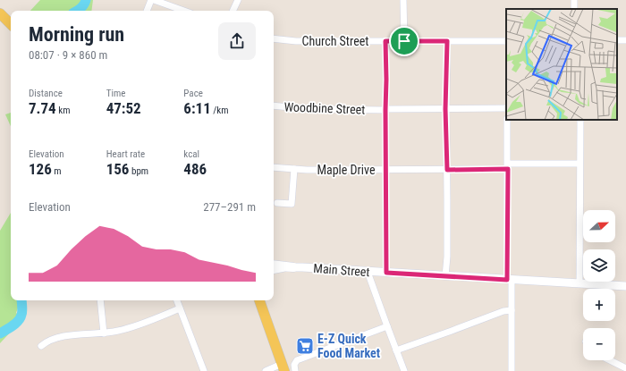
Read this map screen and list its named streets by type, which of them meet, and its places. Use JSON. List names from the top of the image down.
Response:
{
  "streets": {
    "street": [
      "Church Street",
      "Woodbine Street",
      "Maple Drive",
      "Main Street"
    ]
  },
  "places": {
    "supermarket": ["E-Z Quick Food Market"]
  },
  "north": "right",
  "page": {
    "heading": ["Morning run", "08:07 · 9 × 860 m"],
    "stats": [
      ["Distance", "7.74 km"],
      ["Time", "47:52"],
      ["Pace", "6:11 /km"],
      ["Elevation", "126 m"],
      ["Heart rate", "156 bpm"],
      ["kcal", "486"]
    ],
    "chart": ["Elevation", "277–291 m"],
    "map_buttons": ["+", "−"]
  }
}
